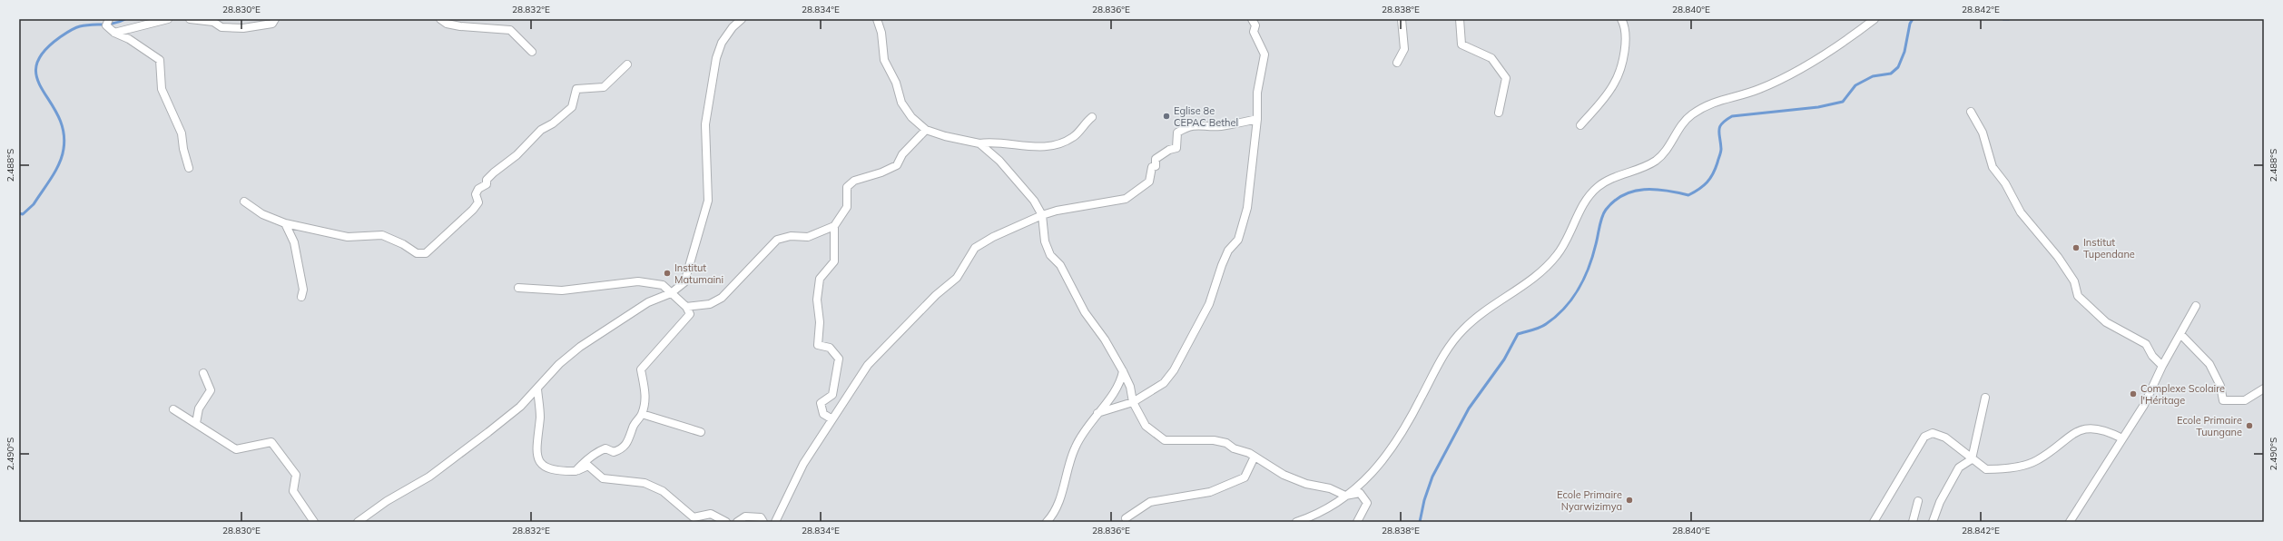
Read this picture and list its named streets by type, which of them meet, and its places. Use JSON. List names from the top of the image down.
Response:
{
  "places": [
    "Eglise 8e CEPAC Bethel",
    "Institut Tupendane",
    "Institut Matumaini",
    "Complexe Scolaire l'Héritage",
    "Ecole Primaire Tuungane",
    "Ecole Primaire Nyarwizimya"
  ],
  "coordinates": [
    "28.830°E",
    "28.832°E",
    "28.834°E",
    "28.836°E",
    "28.838°E",
    "28.840°E",
    "28.842°E",
    "2.488°S",
    "2.490°S"
  ]
}
